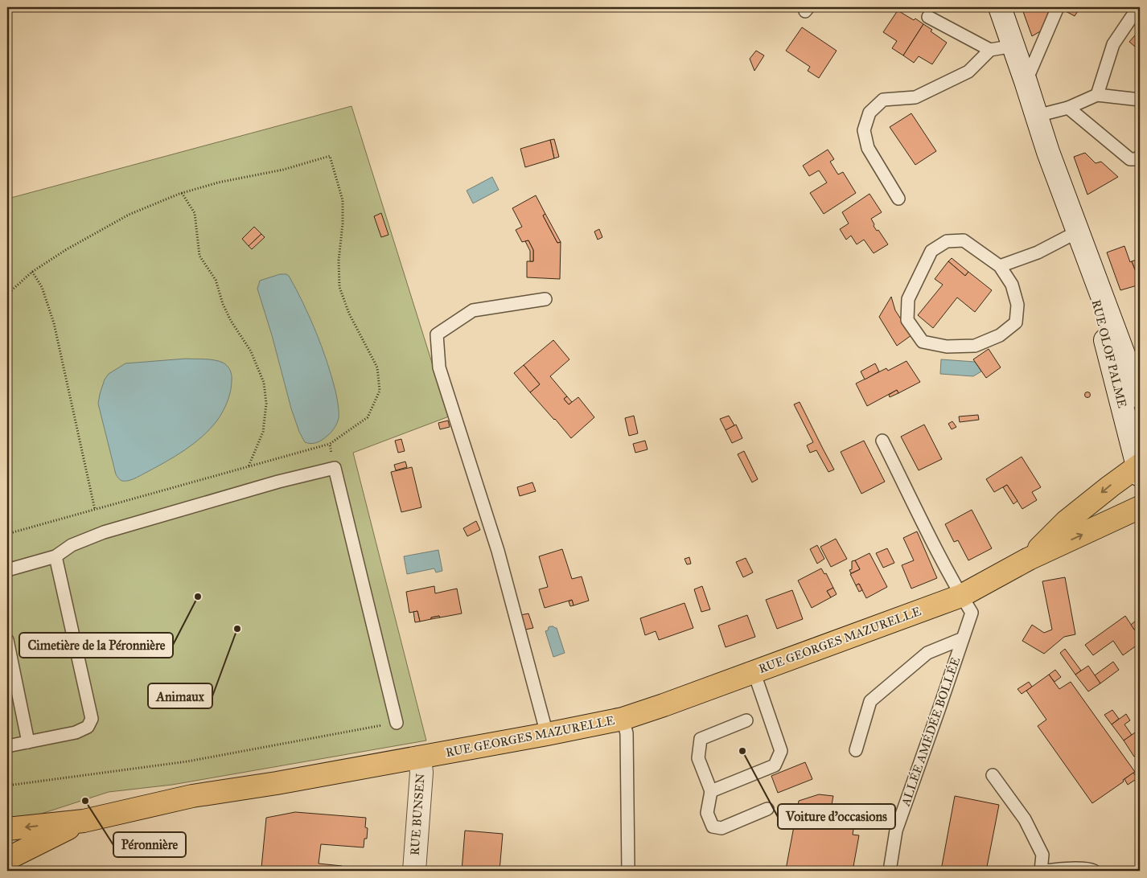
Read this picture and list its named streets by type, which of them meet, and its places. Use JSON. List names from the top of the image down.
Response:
{
  "streets": {
    "main road": ["RUE OLOF PALME", "RUE GEORGES MAZURELLE", "RUE BUNSEN"],
    "lane": ["ALLÉE AMÉDÉE BOLLÉE"]
  },
  "crossings": [
    ["RUE GEORGES MAZURELLE", "ALLÉE AMÉDÉE BOLLÉE"],
    ["RUE GEORGES MAZURELLE", "RUE BUNSEN"]
  ],
  "places": [
    "Cimetière de la Péronnière",
    "Animaux",
    "Voiture d'occasions",
    "Péronnière"
  ]
}
